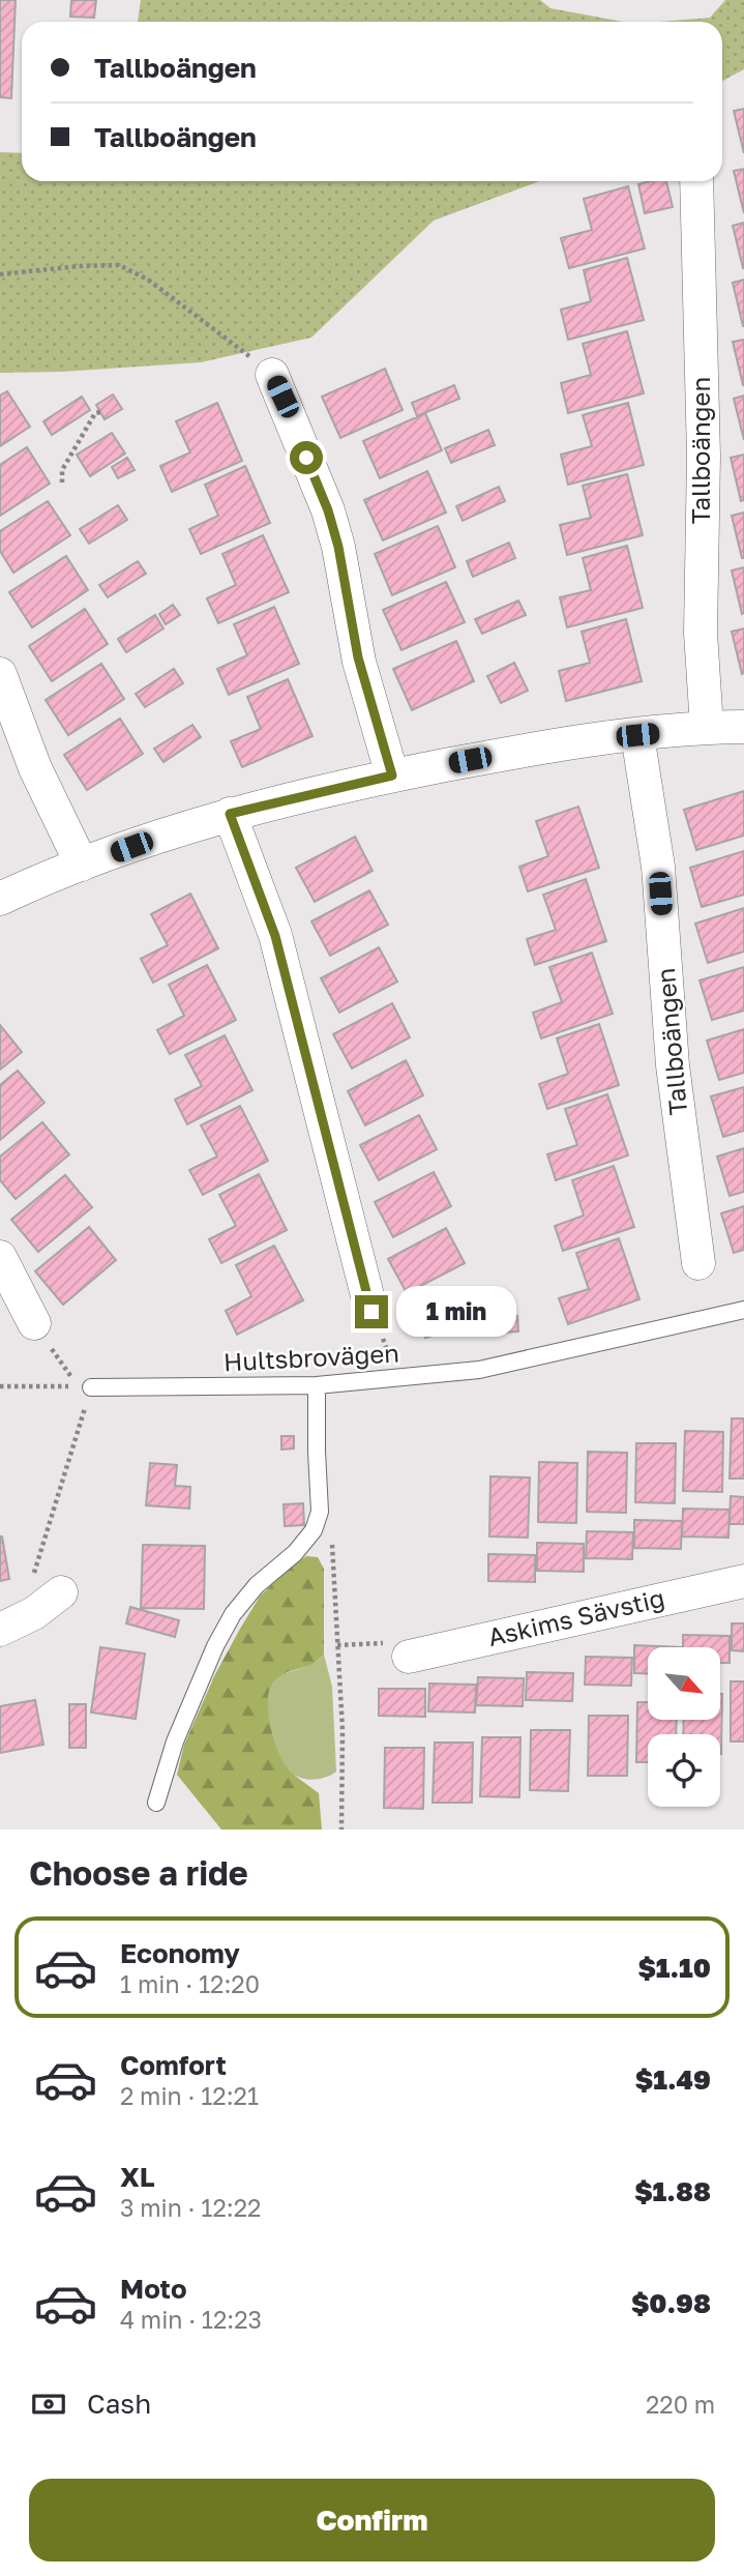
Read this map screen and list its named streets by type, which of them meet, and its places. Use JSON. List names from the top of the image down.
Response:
{
  "streets": {
    "street": ["Tallboängen", "Askims Sävstig"],
    "lane": ["Hultsbrovägen"]
  },
  "north": "bottom right",
  "page": {
    "banner": ["Tallboängen", "Tallboängen"],
    "bubble": "1 min",
    "heading": "Choose a ride",
    "list": [
      {
        "name": "Economy",
        "note": "1 min · 12:20",
        "value": "$1.10"
      },
      {
        "name": "Comfort",
        "note": "2 min · 12:21",
        "value": "$1.49"
      },
      {
        "name": "XL",
        "note": "3 min · 12:22",
        "value": "$1.88"
      },
      {
        "name": "Moto",
        "note": "4 min · 12:23",
        "value": "$0.98"
      }
    ],
    "pay": ["Cash", "220 m"],
    "buttons": "Confirm"
  }
}
